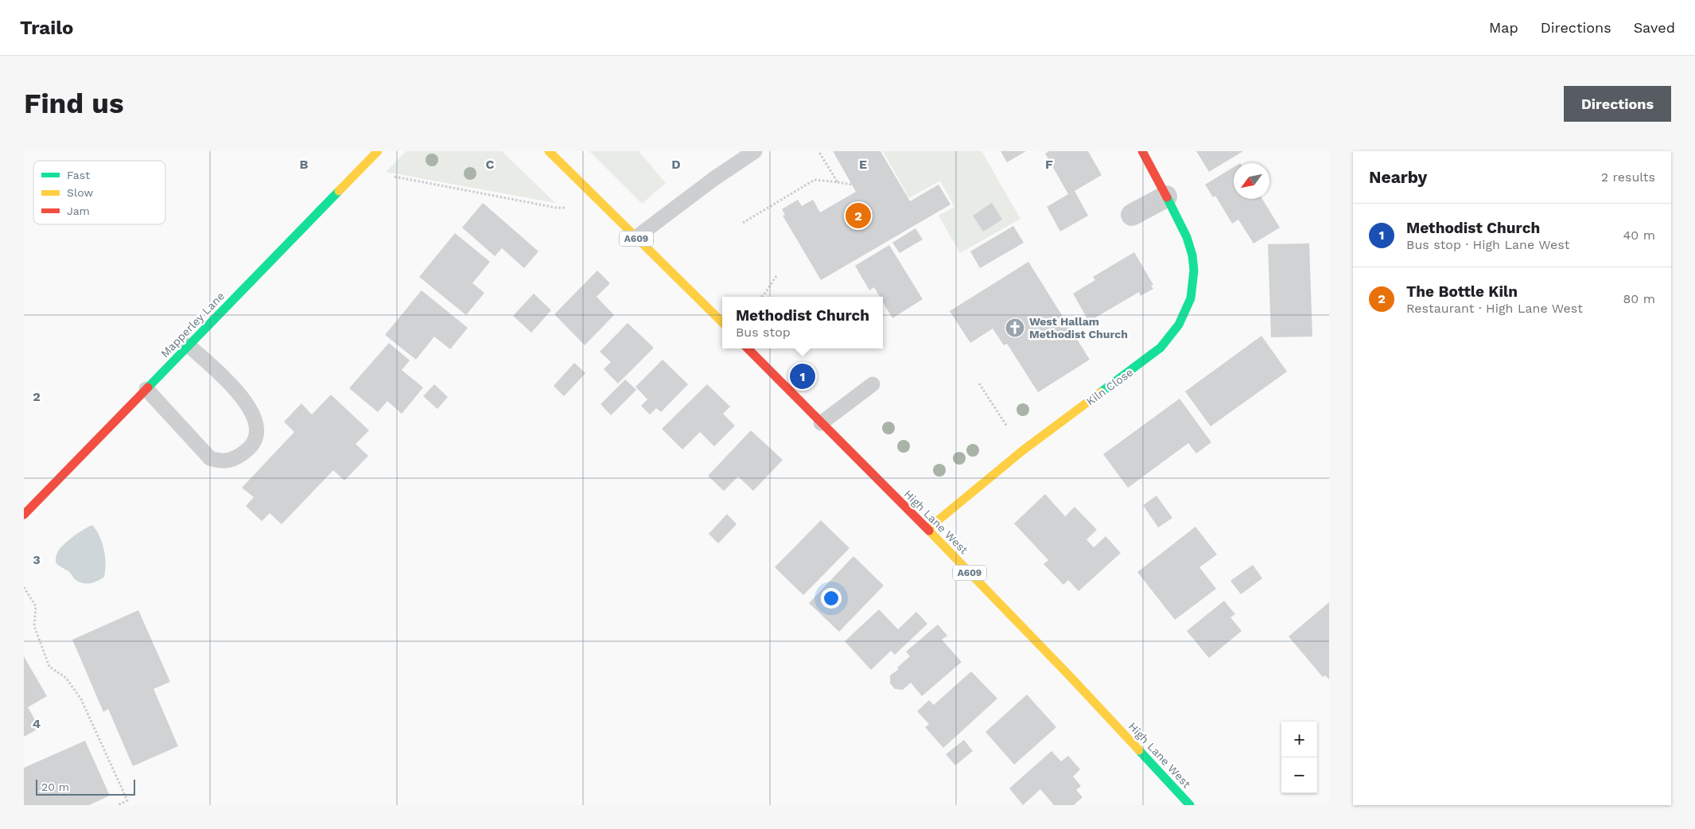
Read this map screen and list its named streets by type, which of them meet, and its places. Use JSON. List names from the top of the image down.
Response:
{
  "streets": {
    "street": [
      "A609",
      "Mapperley Lane",
      "Kiln Close",
      "High Lane West"
    ]
  },
  "crossings": [
    ["Kiln Close", "High Lane West"]
  ],
  "places": {
    "church": ["West Hallam Methodist Church"]
  },
  "legend": ["Fast", "Slow", "Jam"],
  "scale_bar": "20 m",
  "north": "bottom left",
  "page": {
    "header": "Trailo",
    "nav": ["Map", "Directions", "Saved"],
    "buttons": "Directions",
    "title": "Find us",
    "heading": ["Nearby", "2 results"],
    "pins": ["2", "1"],
    "list": [
      {
        "mark": "1",
        "name": "Methodist Church",
        "note": "Bus stop · High Lane West",
        "value": "40 m"
      },
      {
        "mark": "2",
        "name": "The Bottle Kiln",
        "note": "Restaurant · High Lane West",
        "value": "80 m"
      }
    ],
    "popup": ["Methodist Church", "Bus stop"],
    "map_buttons": ["+", "−"],
    "scale": "20 m"
  },
  "grid": {
    "columns": [
      "B",
      "C",
      "D",
      "E",
      "F"
    ],
    "rows": ["2", "3", "4"]
  }
}
